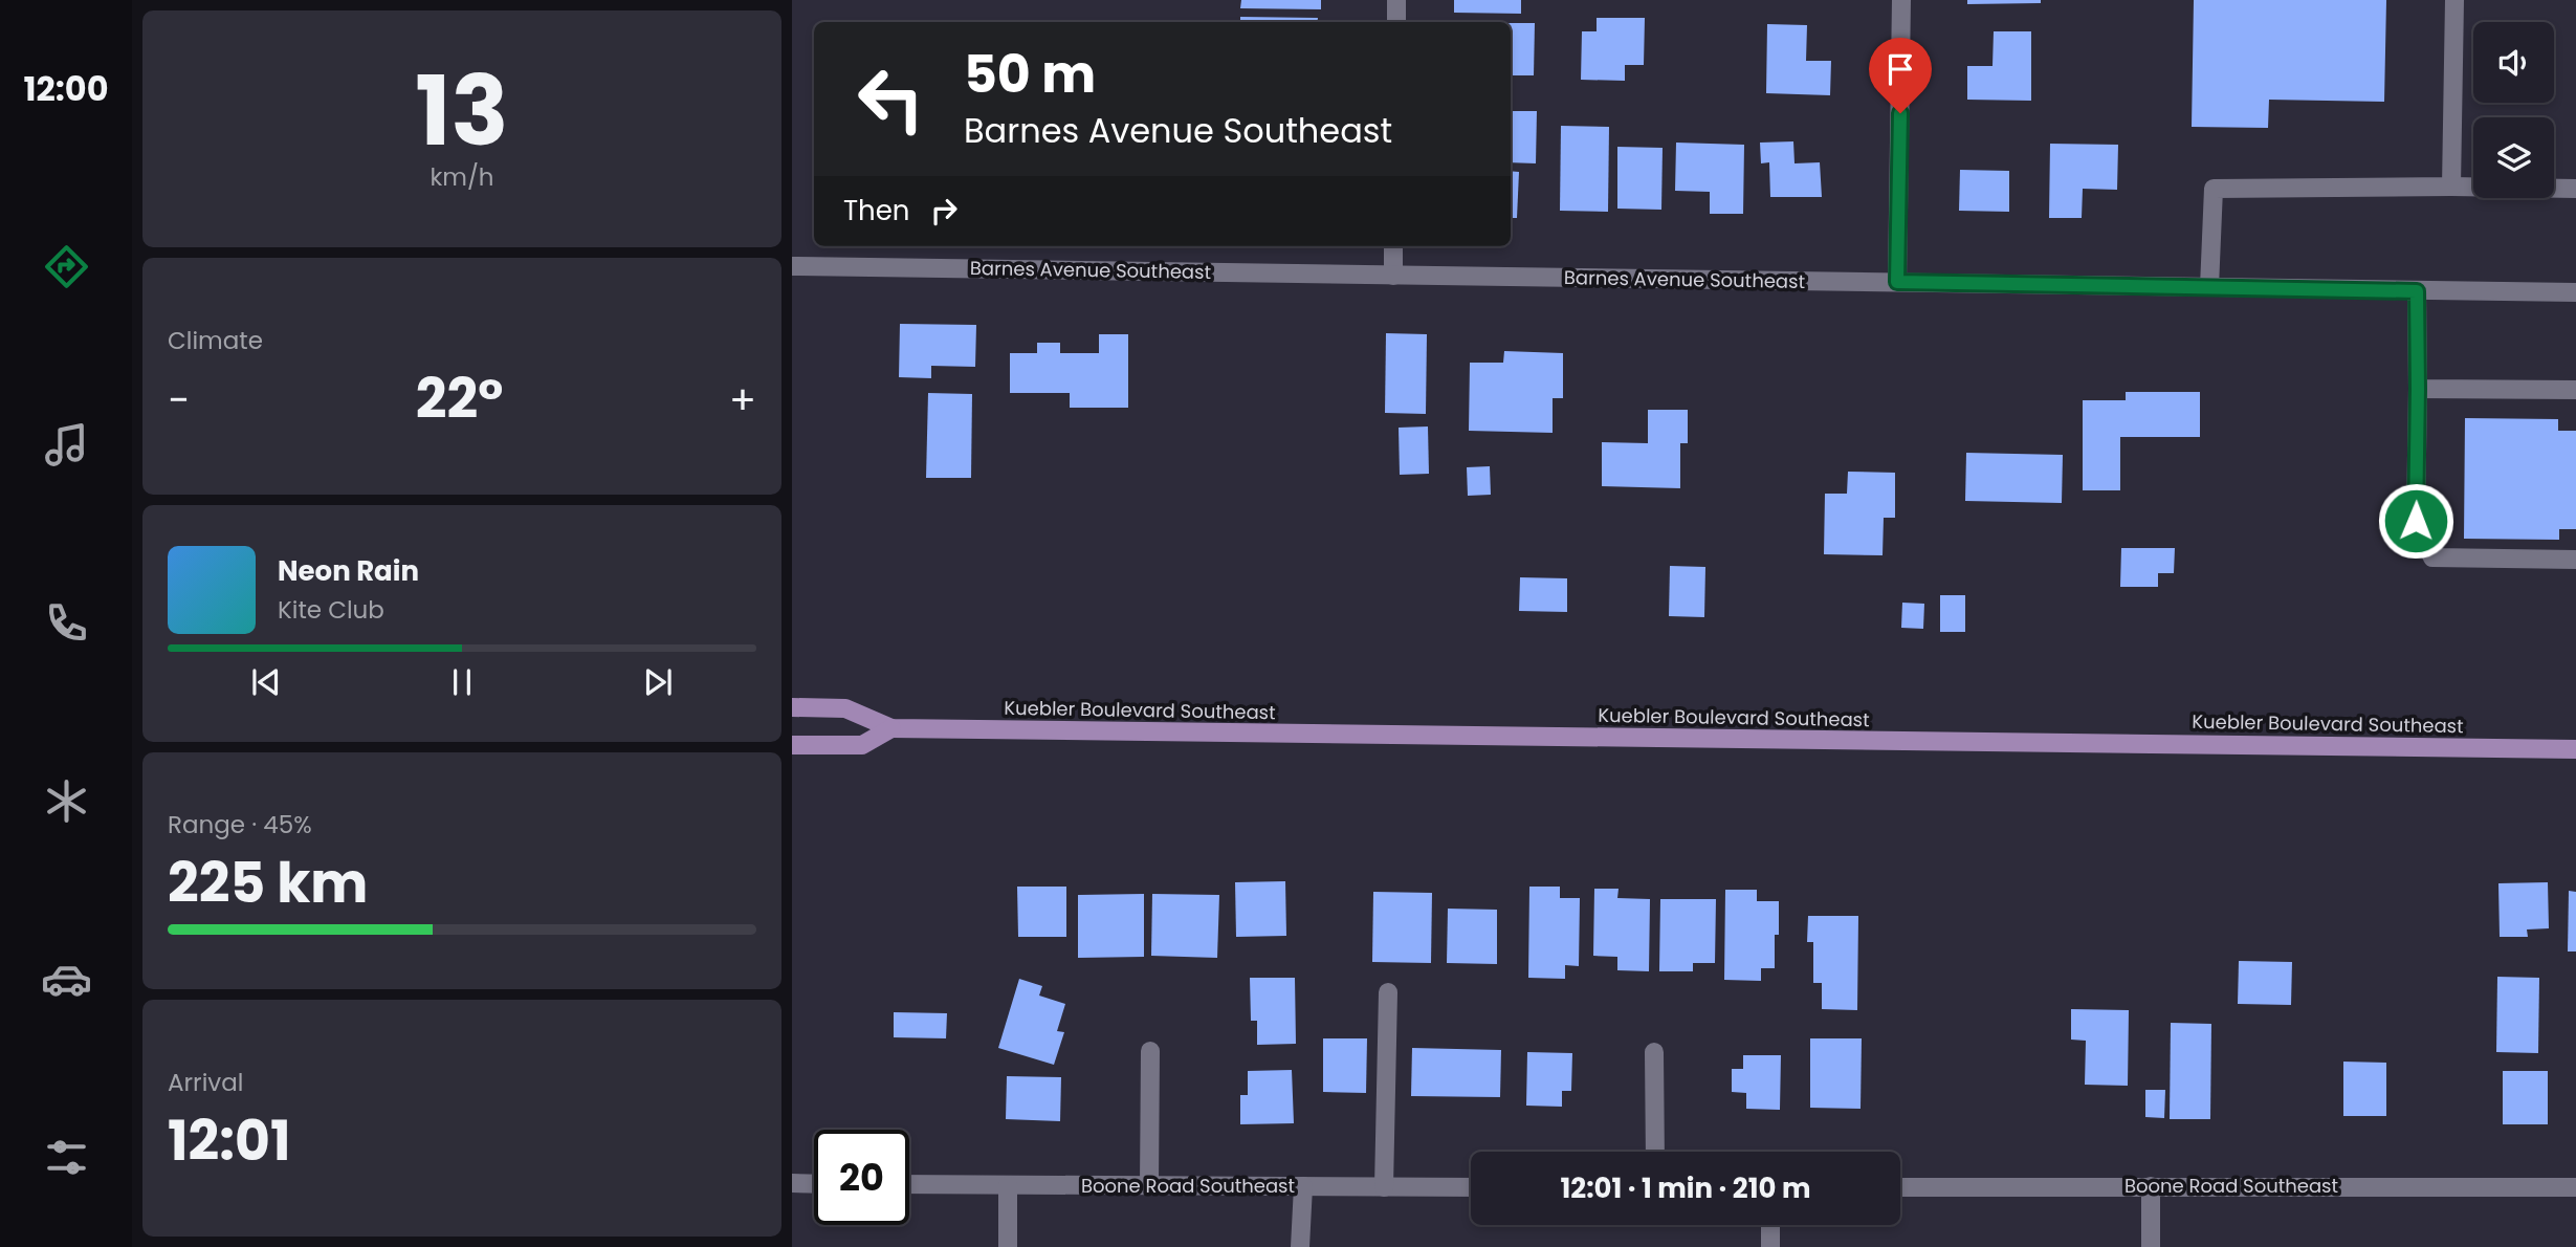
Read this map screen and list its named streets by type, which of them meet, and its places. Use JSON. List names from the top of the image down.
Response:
{
  "streets": {
    "main road": ["Kuebler Boulevard Southeast"],
    "street": ["Barnes Avenue Southeast", "Boone Road Southeast"]
  },
  "page": {
    "tabs": "12:00",
    "tile": [
      ["13", "km/h"],
      "Climate",
      ["Range · 45%", "225 km"],
      ["Arrival", "12:01"]
    ],
    "turn": ["50 m", "Barnes Avenue Southeast"],
    "then": "Then",
    "heat": ["−", "22°", "+"],
    "song": ["Neon Rain", "Kite Club"],
    "limit": "20",
    "trip": "12:01 · 1 min · 210 m"
  }
}
